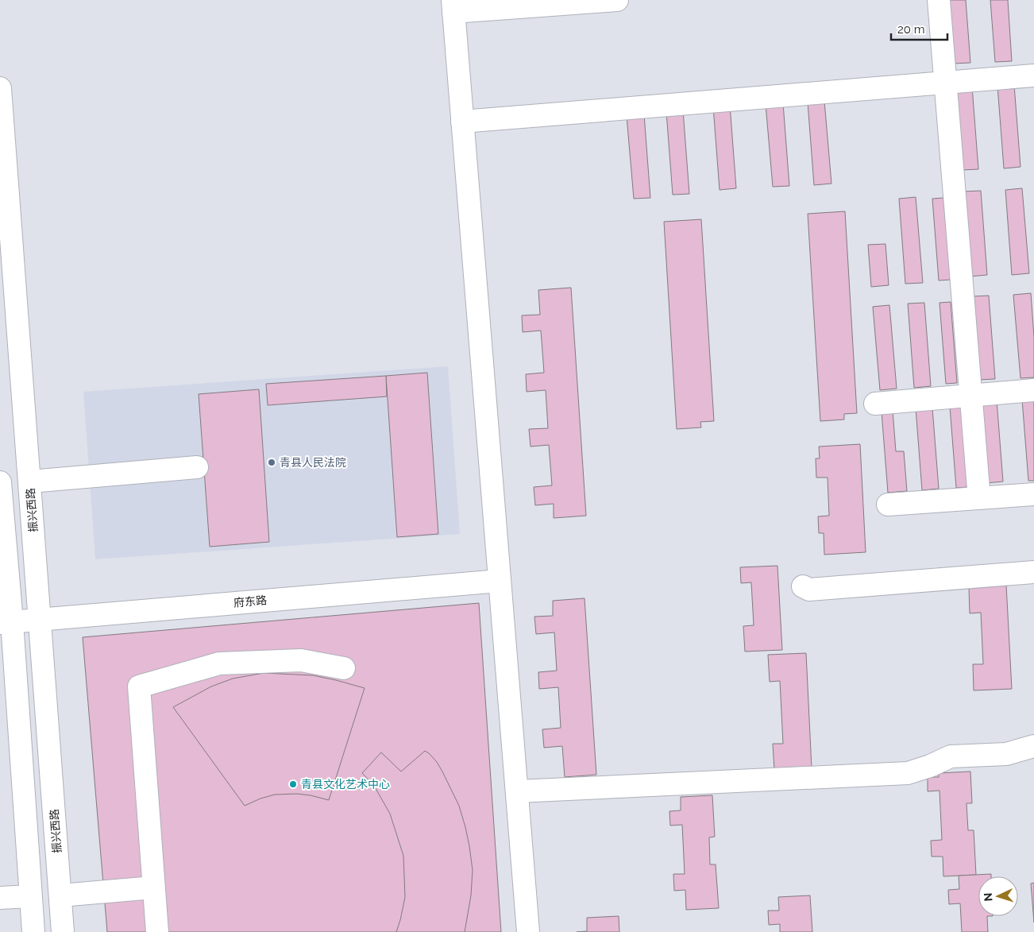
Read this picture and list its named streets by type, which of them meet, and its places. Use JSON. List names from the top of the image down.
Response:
{
  "streets": {
    "street": ["振兴西路", "府东路"]
  },
  "crossings": [
    ["振兴西路", "府东路"]
  ],
  "places": ["青县人民法院", "青县文化艺术中心"],
  "scale_bar": "20 m",
  "north": "left"
}
